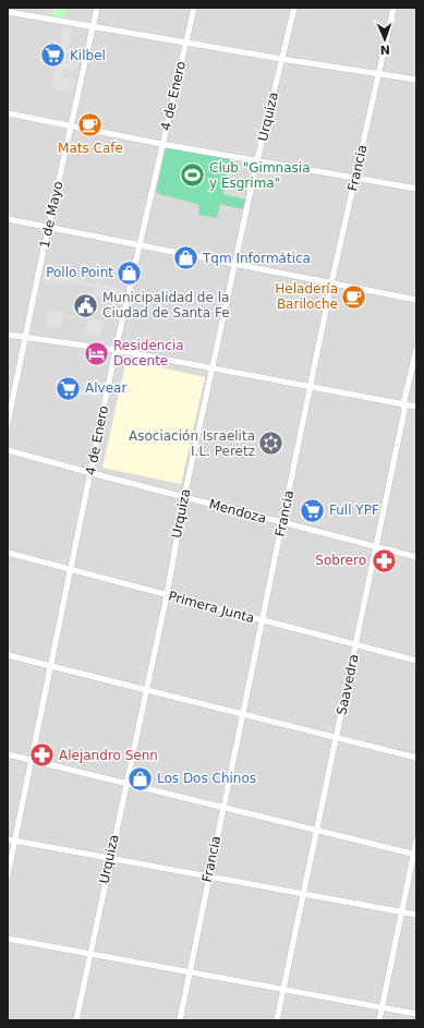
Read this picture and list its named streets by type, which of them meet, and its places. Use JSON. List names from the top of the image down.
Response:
{
  "streets": {
    "street": [
      "4 de Enero",
      "Urquiza",
      "Francia",
      "1 de Mayo",
      "Mendoza",
      "Primera Junta",
      "Saavedra"
    ]
  },
  "crossings": [
    ["4 de Enero", "Mendoza"],
    ["4 de Enero", "Primera Junta"],
    ["Urquiza", "Mendoza"],
    ["Urquiza", "Primera Junta"],
    ["Francia", "Mendoza"],
    ["Francia", "Primera Junta"],
    ["Mendoza", "Saavedra"],
    ["Primera Junta", "Saavedra"]
  ],
  "places": {
    "supermarket": ["Kilbel", "Alvear", "Full YPF"],
    "cafe": ["Mats Cafe", "Heladería Bariloche"],
    "sports": ["Club \"Gimnasia y Esgrima\""],
    "shop": ["Tqm Informática", "Pollo Point", "Los Dos Chinos"],
    "public building": ["Municipalidad de la Ciudad de Santa Fe"],
    "hotel": ["Residencia Docente"],
    "synagogue": ["Asociación Israelita I.L. Peretz"],
    "pharmacy": ["Sobrero", "Alejandro Senn"]
  },
  "north": "bottom"
}
